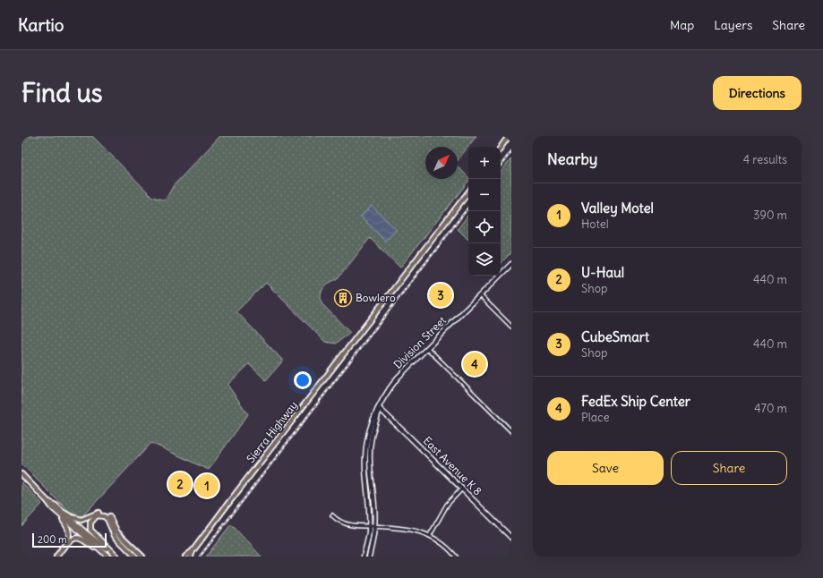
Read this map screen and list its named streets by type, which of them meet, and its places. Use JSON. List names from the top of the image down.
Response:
{
  "streets": {
    "main road": ["Division Street", "Sierra Highway", "East Avenue K 8"]
  },
  "crossings": [
    ["Division Street", "East Avenue K 8"]
  ],
  "places": {
    "building": ["Bowlero"]
  },
  "scale_bar": "200 m",
  "north": "top right",
  "page": {
    "header": "Kartio",
    "nav": ["Map", "Layers", "Share"],
    "buttons": [
      "Directions",
      ["Save", "Share"]
    ],
    "title": "Find us",
    "heading": ["Nearby", "4 results"],
    "map_buttons": ["+", "−"],
    "list": [
      {
        "mark": "1",
        "name": "Valley Motel",
        "note": "Hotel",
        "value": "390 m"
      },
      {
        "mark": "2",
        "name": "U-Haul",
        "note": "Shop",
        "value": "440 m"
      },
      {
        "mark": "3",
        "name": "CubeSmart",
        "note": "Shop",
        "value": "440 m"
      },
      {
        "mark": "4",
        "name": "FedEx Ship Center",
        "note": "Place",
        "value": "470 m"
      }
    ],
    "pins": [
      "3",
      "4",
      "2",
      "1"
    ],
    "scale": "200 m"
  }
}
